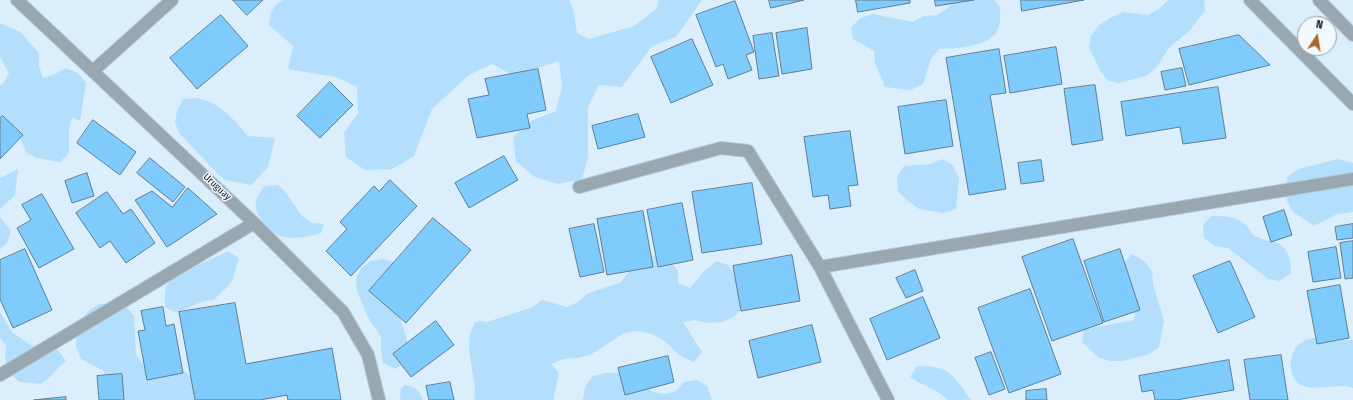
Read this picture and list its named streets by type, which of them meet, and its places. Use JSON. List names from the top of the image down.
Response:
{
  "streets": {
    "street": ["Uruguay"]
  },
  "north": "top"
}
